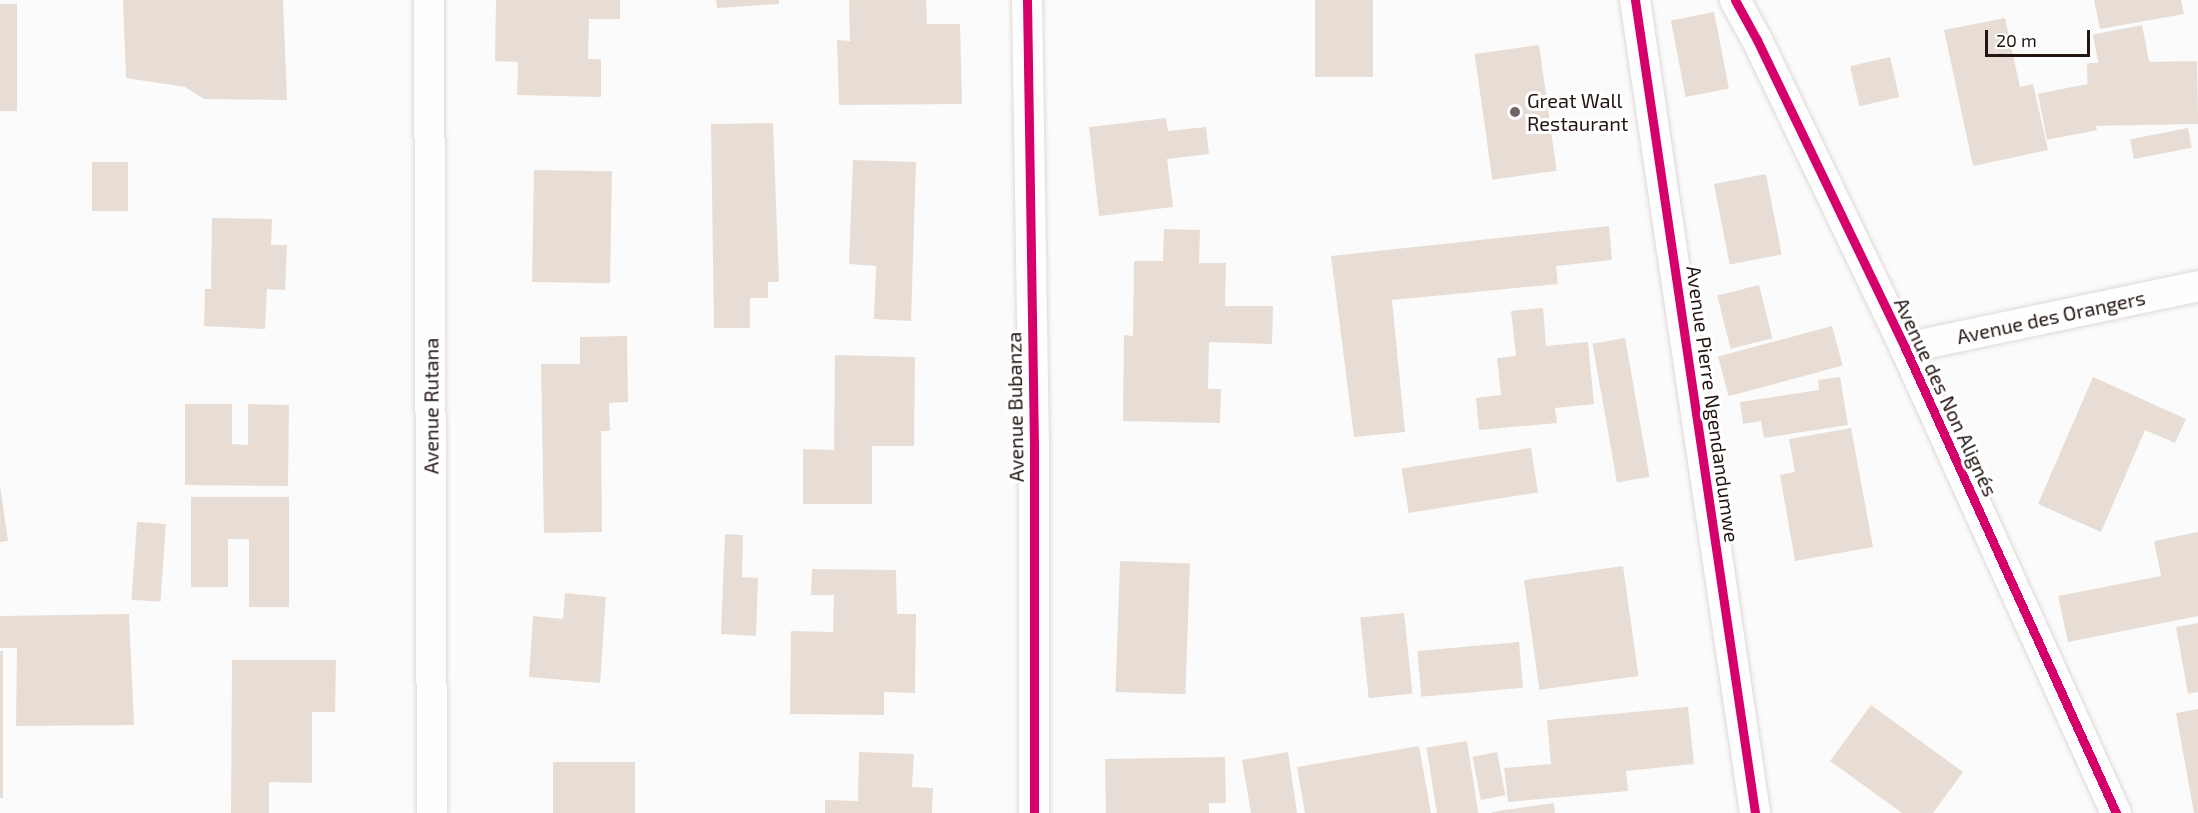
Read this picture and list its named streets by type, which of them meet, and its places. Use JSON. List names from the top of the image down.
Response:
{
  "streets": {
    "street": [
      "Avenue des Orangers",
      "Avenue des Non Alignés",
      "Avenue Pierre Ngendandumwe",
      "Avenue Rutana",
      "Avenue Bubanza"
    ]
  },
  "crossings": [
    ["Avenue des Orangers", "Avenue des Non Alignés"]
  ],
  "places": ["Great Wall Restaurant"],
  "scale_bar": "20 m"
}
